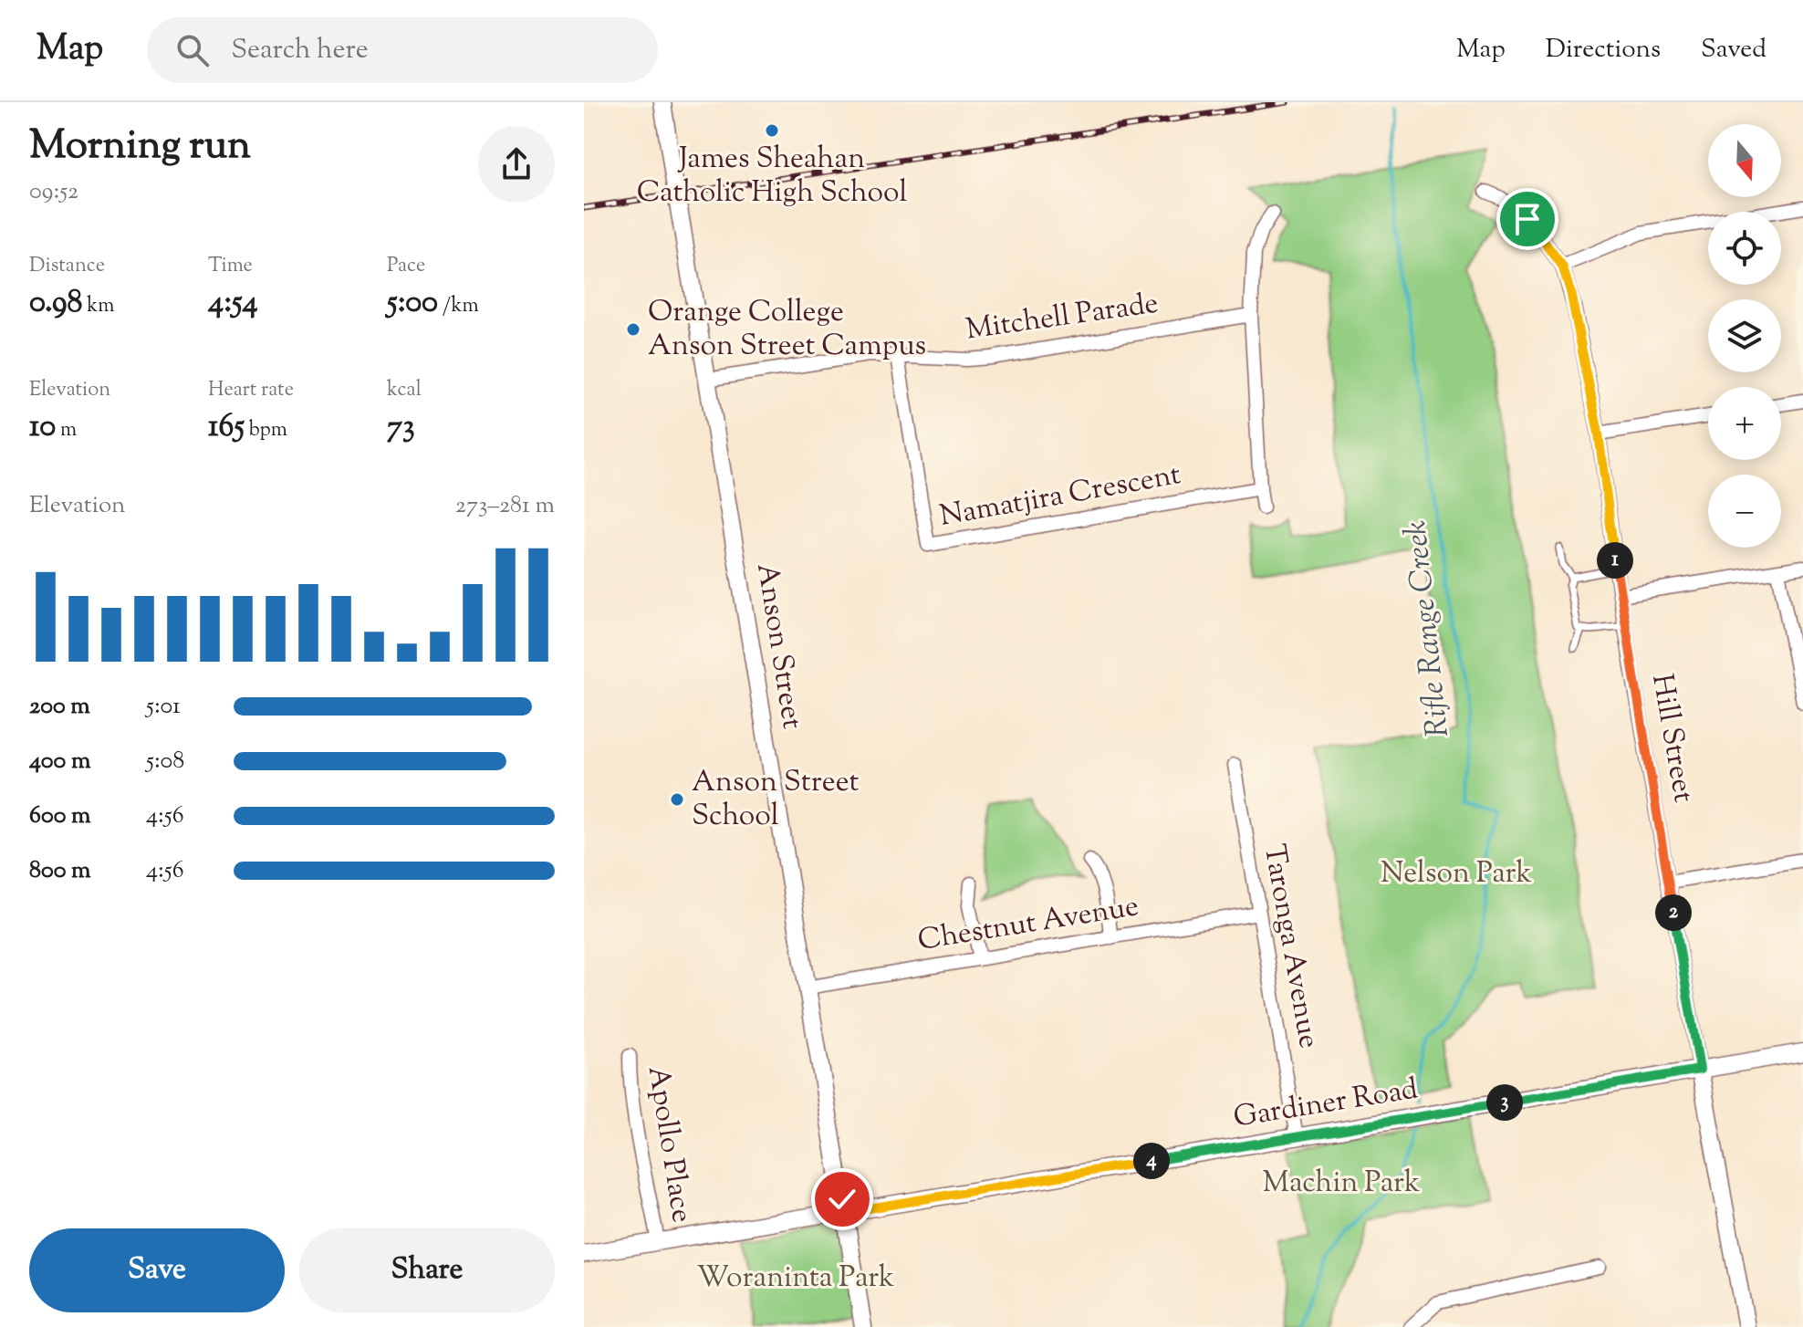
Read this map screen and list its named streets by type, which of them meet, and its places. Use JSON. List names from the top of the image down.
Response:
{
  "streets": {
    "street": [
      "Mitchell Parade",
      "Namatjira Crescent",
      "Anson Street",
      "Hill Street",
      "Chestnut Avenue",
      "Taronga Avenue",
      "Gardiner Road",
      "Apollo Place"
    ]
  },
  "crossings": [
    ["Mitchell Parade", "Namatjira Crescent"],
    ["Mitchell Parade", "Anson Street"],
    ["Anson Street", "Chestnut Avenue"],
    ["Anson Street", "Gardiner Road"],
    ["Hill Street", "Gardiner Road"],
    ["Chestnut Avenue", "Taronga Avenue"],
    ["Taronga Avenue", "Gardiner Road"]
  ],
  "water": ["Rifle Range Creek"],
  "parks": ["Nelson Park", "Machin Park", "Woraninta Park"],
  "places": ["James Sheahan Catholic High School", "Orange College Anson Street Campus", "Anson Street School"],
  "north": "bottom",
  "page": {
    "header": "Map",
    "search": "Search here",
    "nav": ["Map", "Directions", "Saved"],
    "heading": ["Morning run", "09:52"],
    "map_buttons": ["+", "−"],
    "stats": [
      ["Distance", "0.98 km"],
      ["Time", "4:54"],
      ["Pace", "5:00 /km"],
      ["Elevation", "10 m"],
      ["Heart rate", "165 bpm"],
      ["kcal", "73"]
    ],
    "chart": ["Elevation", "273–281 m"],
    "pins": [
      "1",
      "2",
      "3",
      "4"
    ],
    "list": [
      {
        "name": "200 m",
        "note": "5:01"
      },
      {
        "name": "400 m",
        "note": "5:08"
      },
      {
        "name": "600 m",
        "note": "4:56"
      },
      {
        "name": "800 m",
        "note": "4:56"
      }
    ],
    "buttons": ["Save", "Share"]
  }
}
